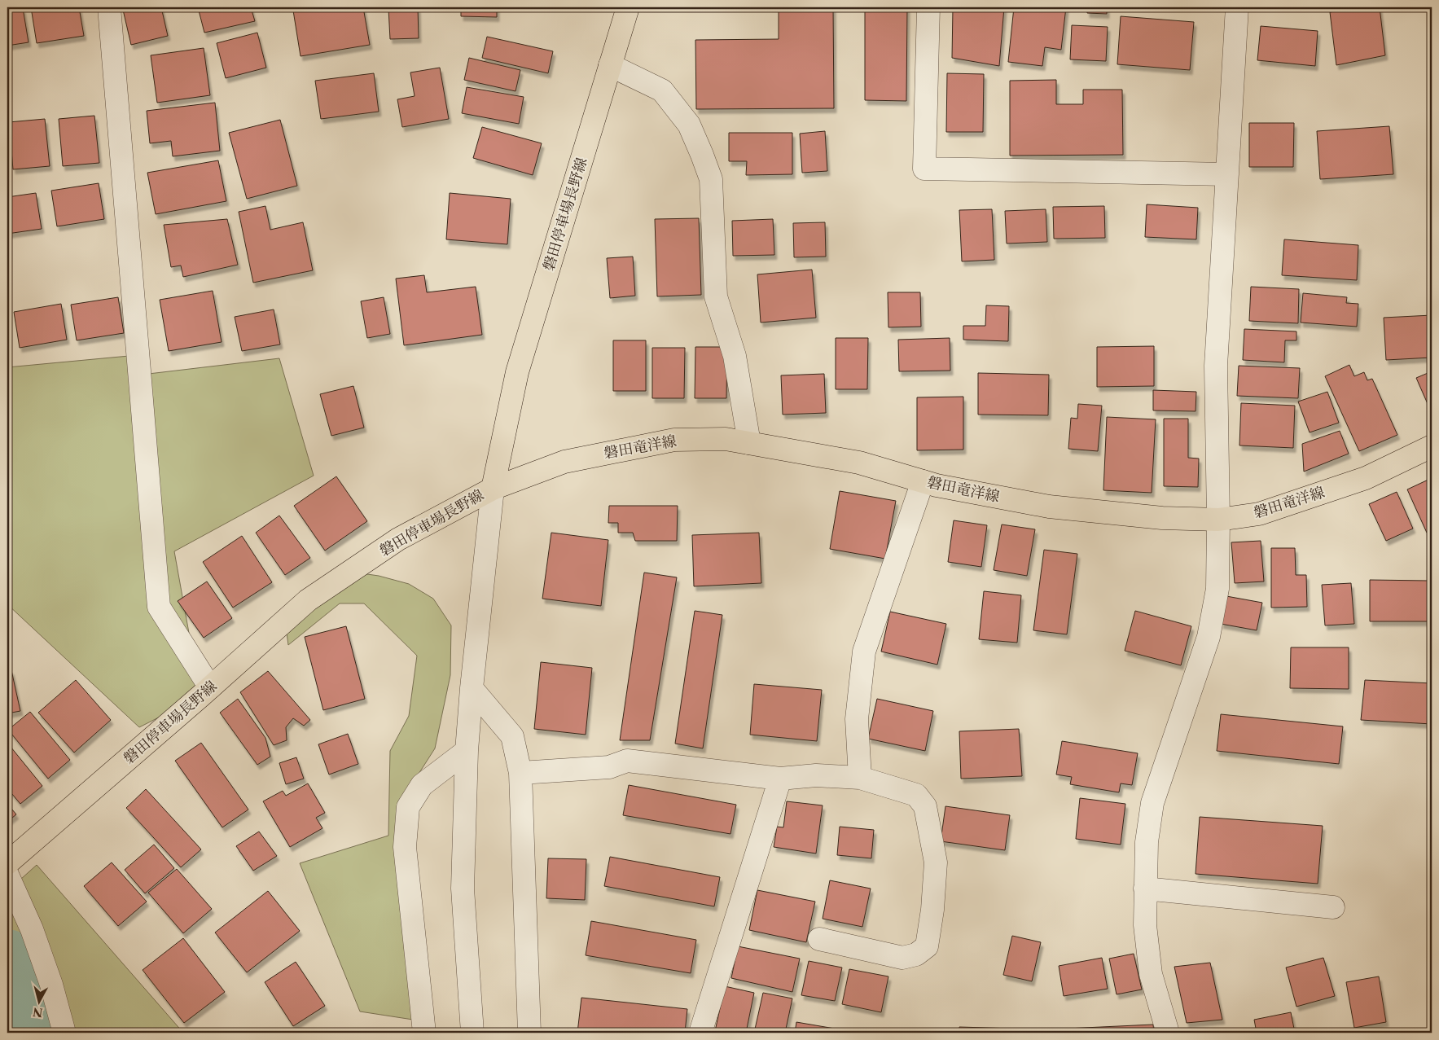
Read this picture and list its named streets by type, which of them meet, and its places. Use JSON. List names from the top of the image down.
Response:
{
  "streets": {
    "main road": ["磐田停車場長野線", "磐田竜洋線"]
  },
  "crossings": [
    ["磐田停車場長野線", "磐田竜洋線"]
  ],
  "north": "bottom"
}
